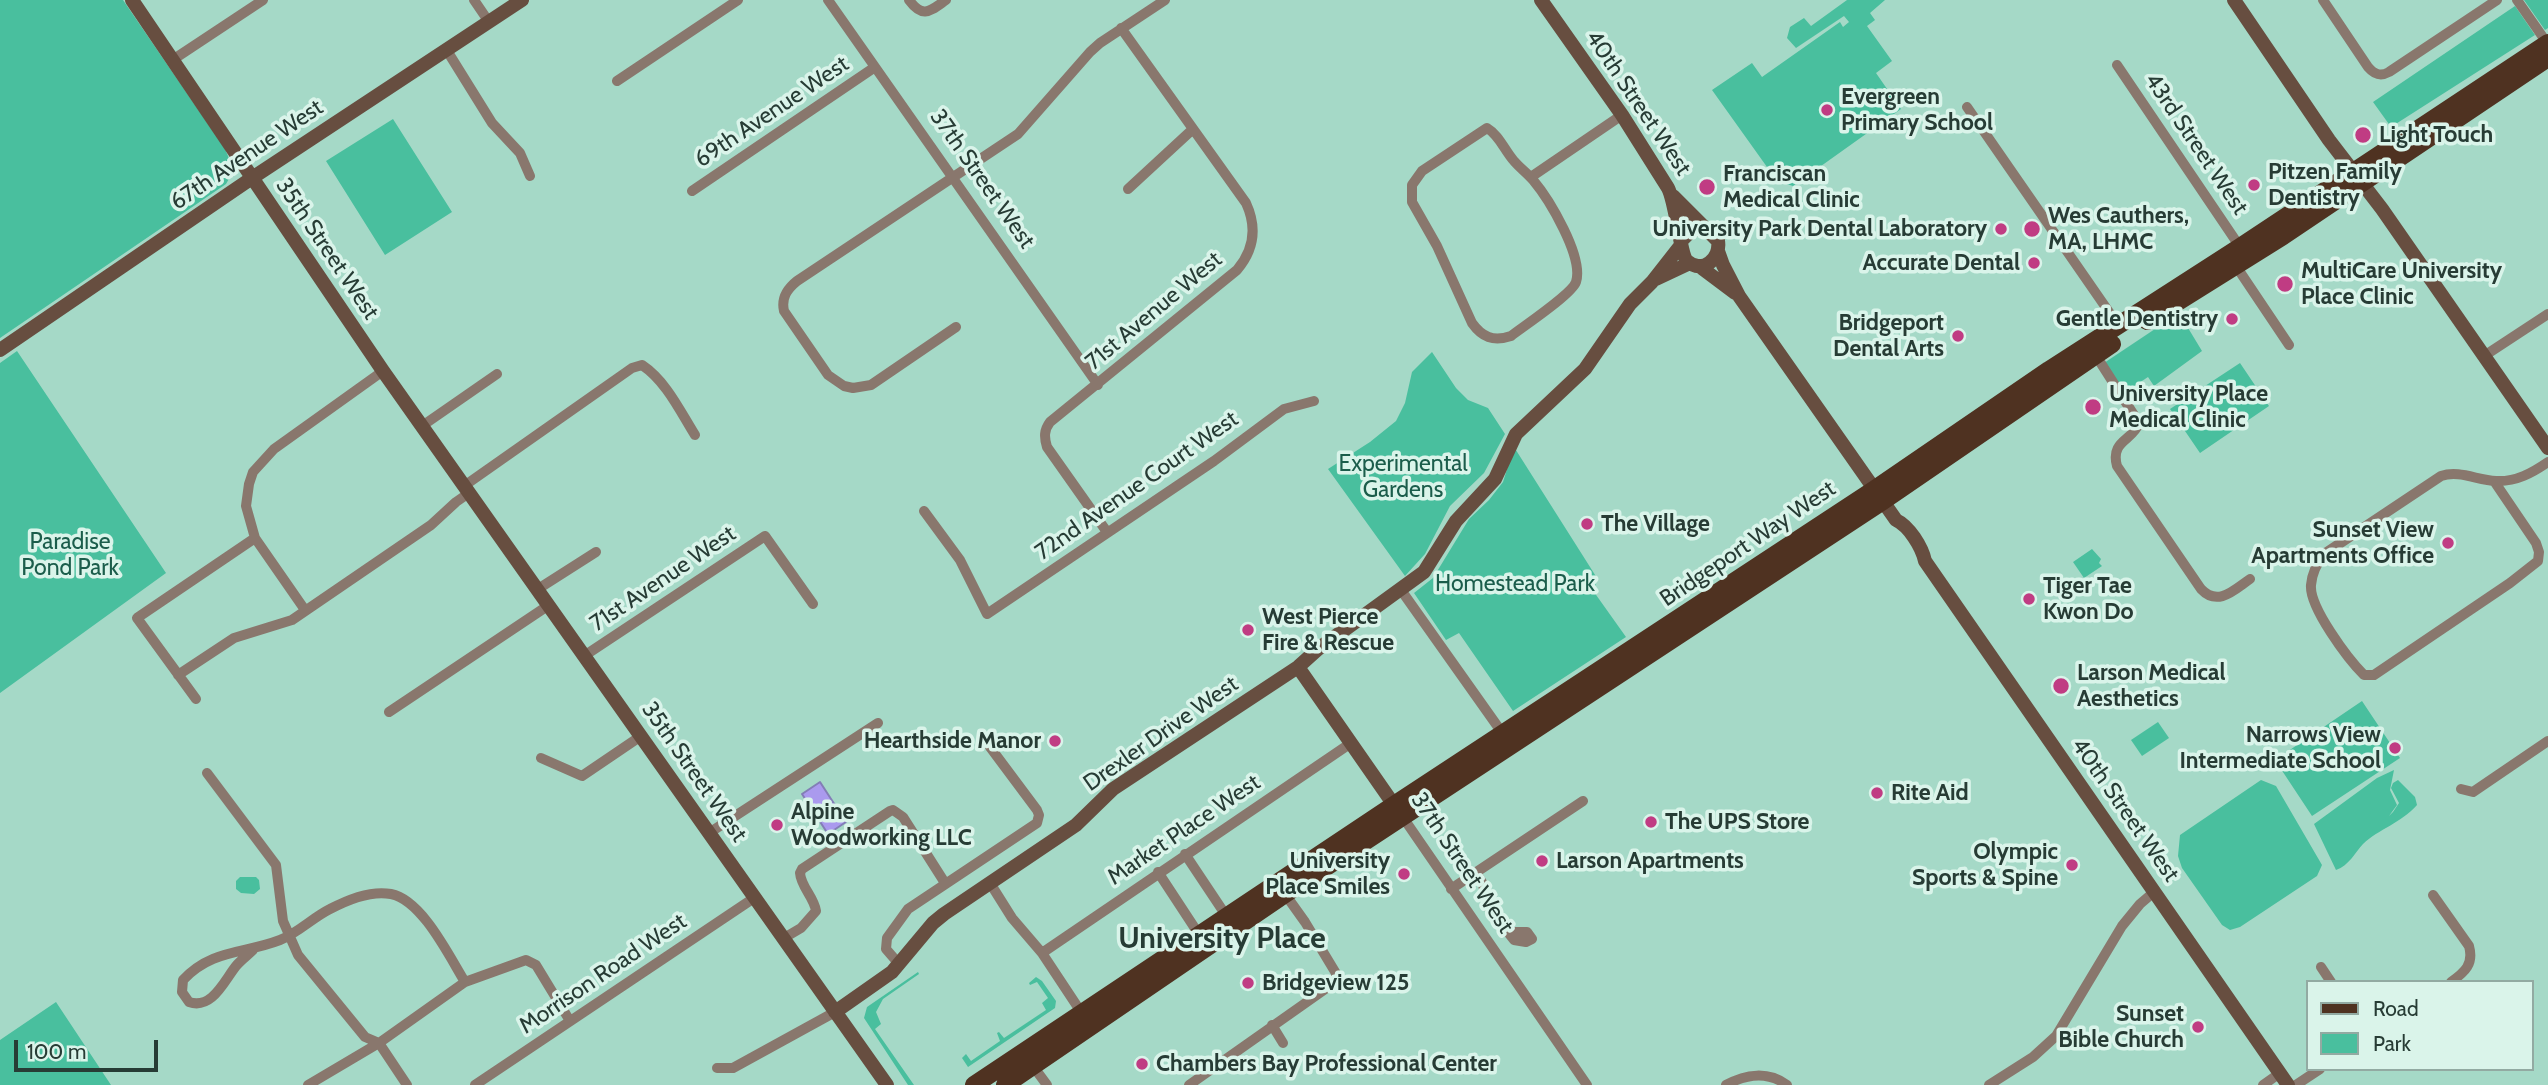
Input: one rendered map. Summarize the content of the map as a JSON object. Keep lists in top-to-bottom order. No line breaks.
{"streets":{"main road":["Bridgeport Way West"],"street":["40th Street West","69th Avenue West","43rd Street West","67th Avenue West","37th Street West","35th Street West","71st Avenue West","72nd Avenue Court West","Drexler Drive West","Market Place West","Morrison Road West"]},"crossings":[["40th Street West","Bridgeport Way West"],["40th Street West","Drexler Drive West"],["69th Avenue West","37th Street West"],["43rd Street West","Bridgeport Way West"],["67th Avenue West","35th Street West"],["37th Street West","71st Avenue West"],["37th Street West","Bridgeport Way West"],["37th Street West","Drexler Drive West"],["37th Street West","Market Place West"],["35th Street West","71st Avenue West"],["35th Street West","Drexler Drive West"],["35th Street West","Morrison Road West"],["71st Avenue West","72nd Avenue Court West"]],"districts":["University Place"],"parks":["Experimental Gardens","Paradise Pond Park","Homestead Park"],"places":["Evergreen Primary School","Light Touch","Pitzen Family Dentistry","Franciscan Medical Clinic","University Park Dental Laboratory","Wes Cauthers, MA, LHMC","Accurate Dental","MultiCare University Place Clinic","Gentle Dentistry","Bridgeport Dental Arts","University Place Medical Clinic","The Village","Sunset View Apartments Office","Tiger Tae Kwon Do","West Pierce Fire & Rescue","Larson Medical Aesthetics","Hearthside Manor","Narrows View Intermediate School","Rite Aid","The UPS Store","Alpine Woodworking LLC","Larson Apartments","Olympic Sports & Spine","University Place Smiles","Bridgeview 125","Sunset Bible Church","Chambers Bay Professional Center"],"legend":["Road","Park"],"scale_bar":"100 m"}
